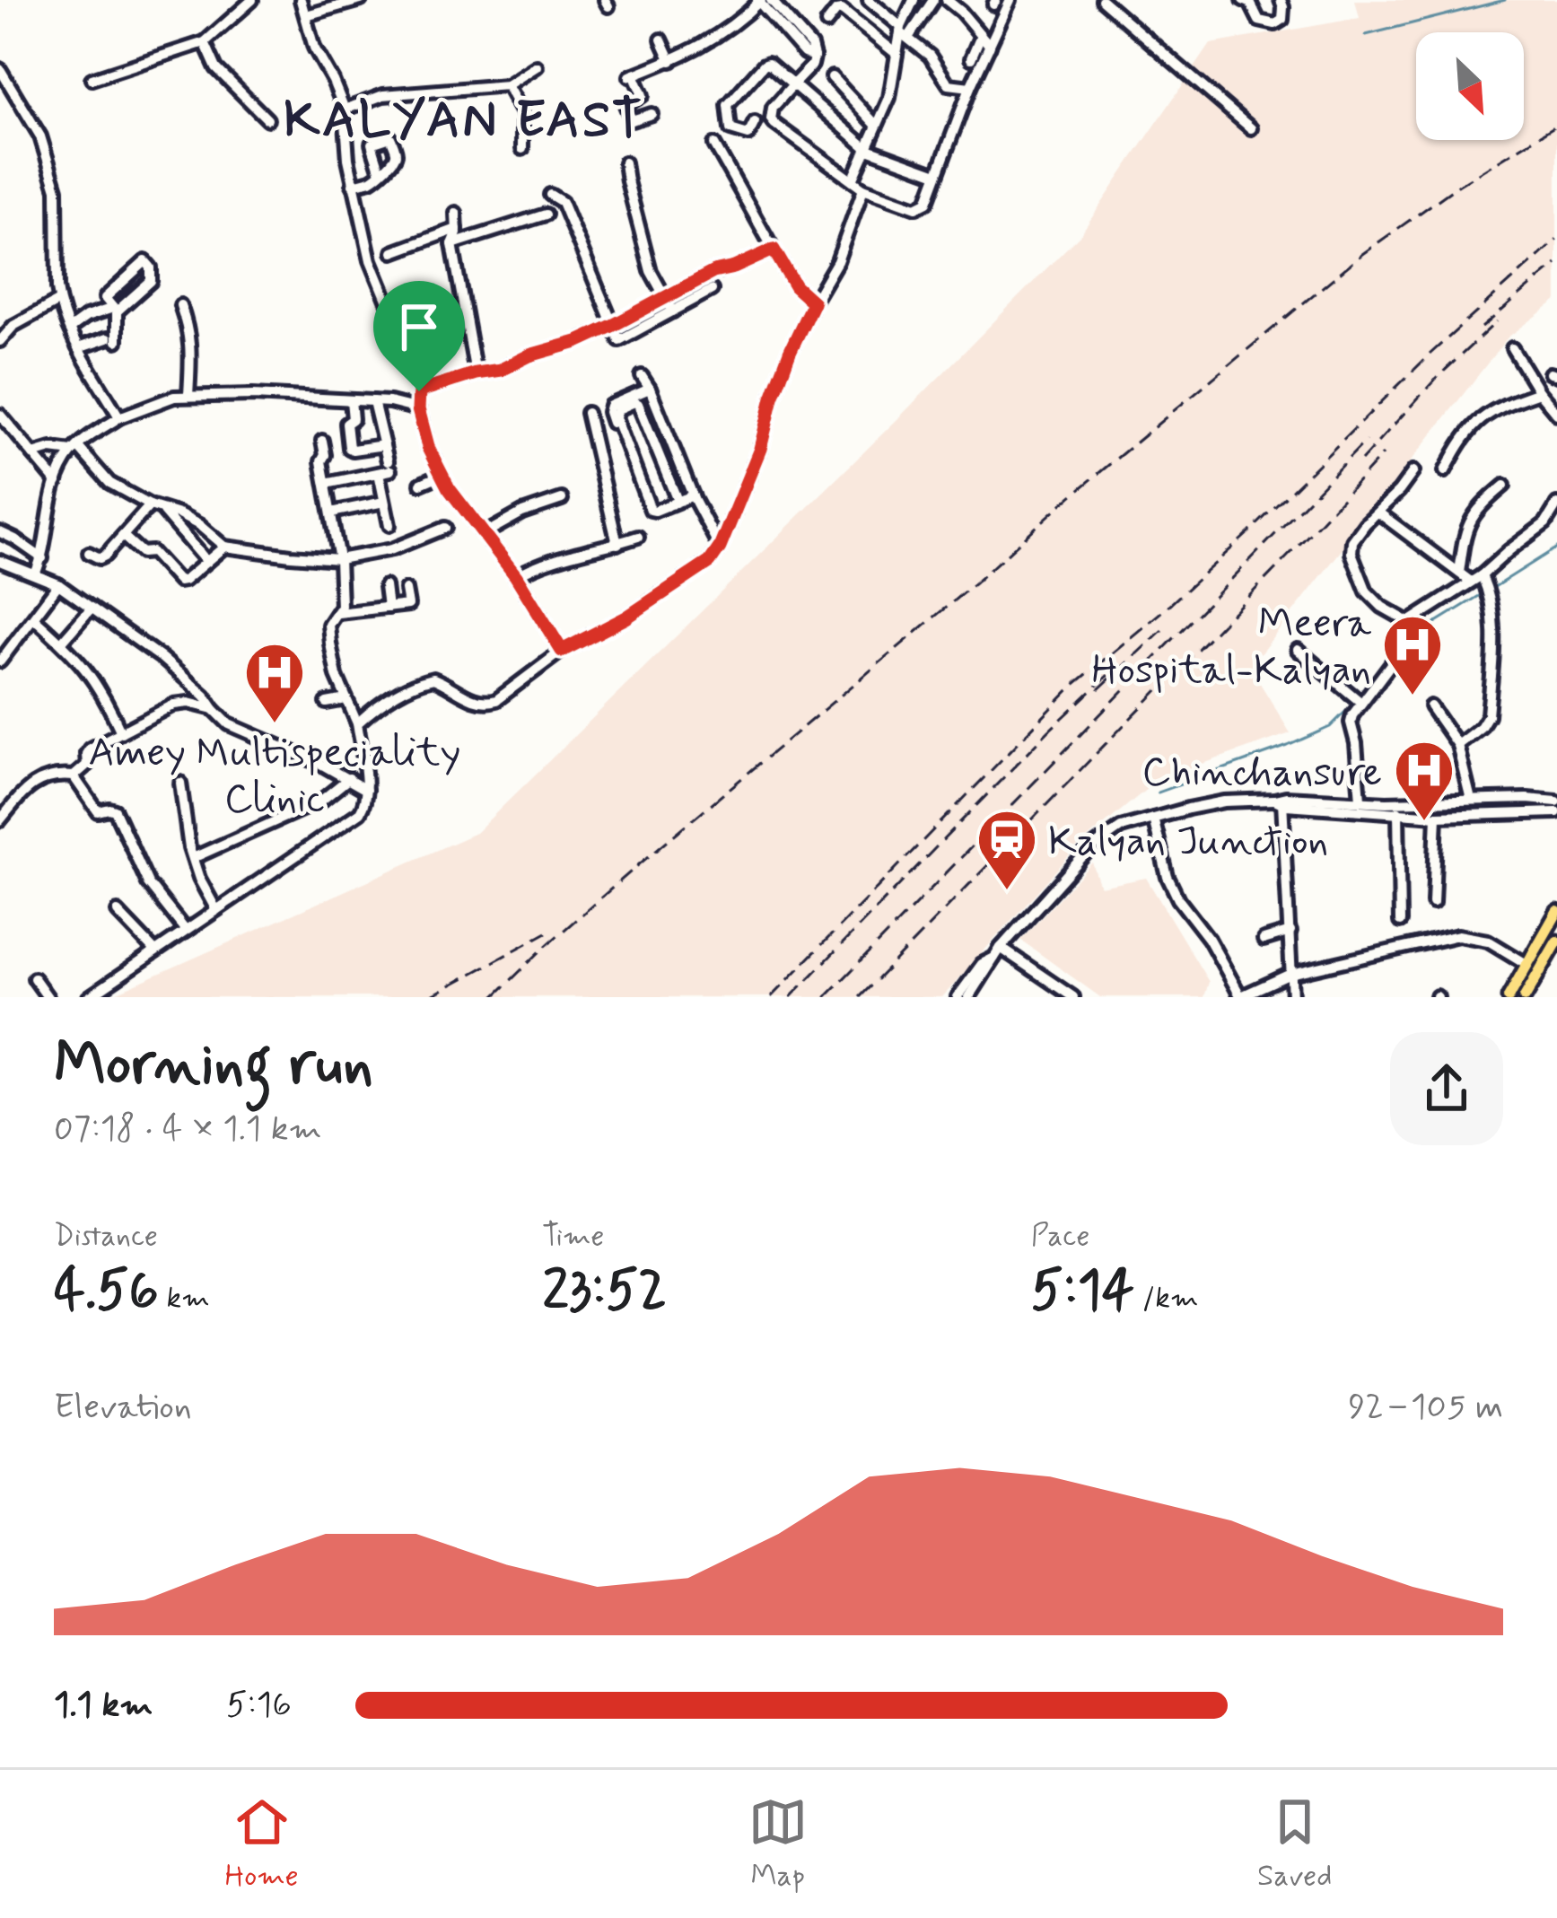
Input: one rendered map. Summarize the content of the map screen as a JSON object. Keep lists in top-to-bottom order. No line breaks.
{"districts":["KALYAN EAST"],"places":{"hospital":["Meera Hospital-Kalyan","Amey Multispeciality Clinic","Chinchansure"],"station":["Kalyan Junction"]},"north":"bottom right","page":{"heading":["Morning run","07:18 · 4 × 1.1 km"],"stats":[["Distance","4.56 km"],["Time","23:52"],["Pace","5:14 /km"]],"chart":["Elevation","92–105 m"],"list":[{"name":"1.1 km","note":"5:16"}],"tabs":["Home","Map","Saved"]}}
